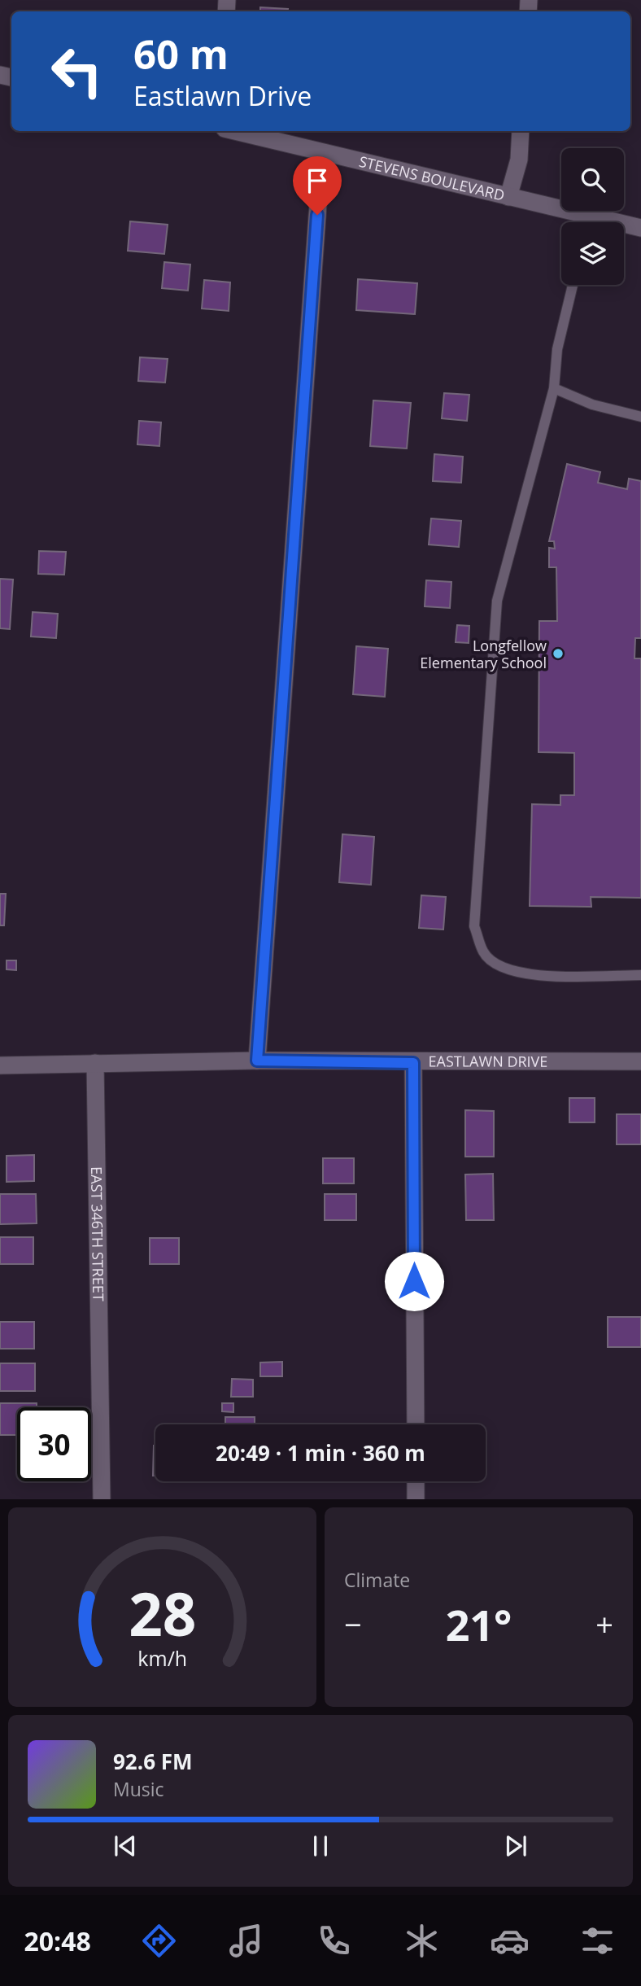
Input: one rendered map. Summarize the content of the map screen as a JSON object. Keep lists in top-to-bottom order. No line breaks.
{"streets":{"street":["STEVENS BOULEVARD","EASTLAWN DRIVE","EAST 346TH STREET"]},"crossings":[["EASTLAWN DRIVE","EAST 346TH STREET"]],"places":["Longfellow Elementary School"],"page":{"turn":["60 m","Eastlawn Drive"],"limit":"30","trip":"20:49 · 1 min · 360 m","tile":"Climate","heat":["−","21°","+"],"song":["92.6 FM","Music"],"tabs":"20:48","gauge":["28","km/h"]}}
